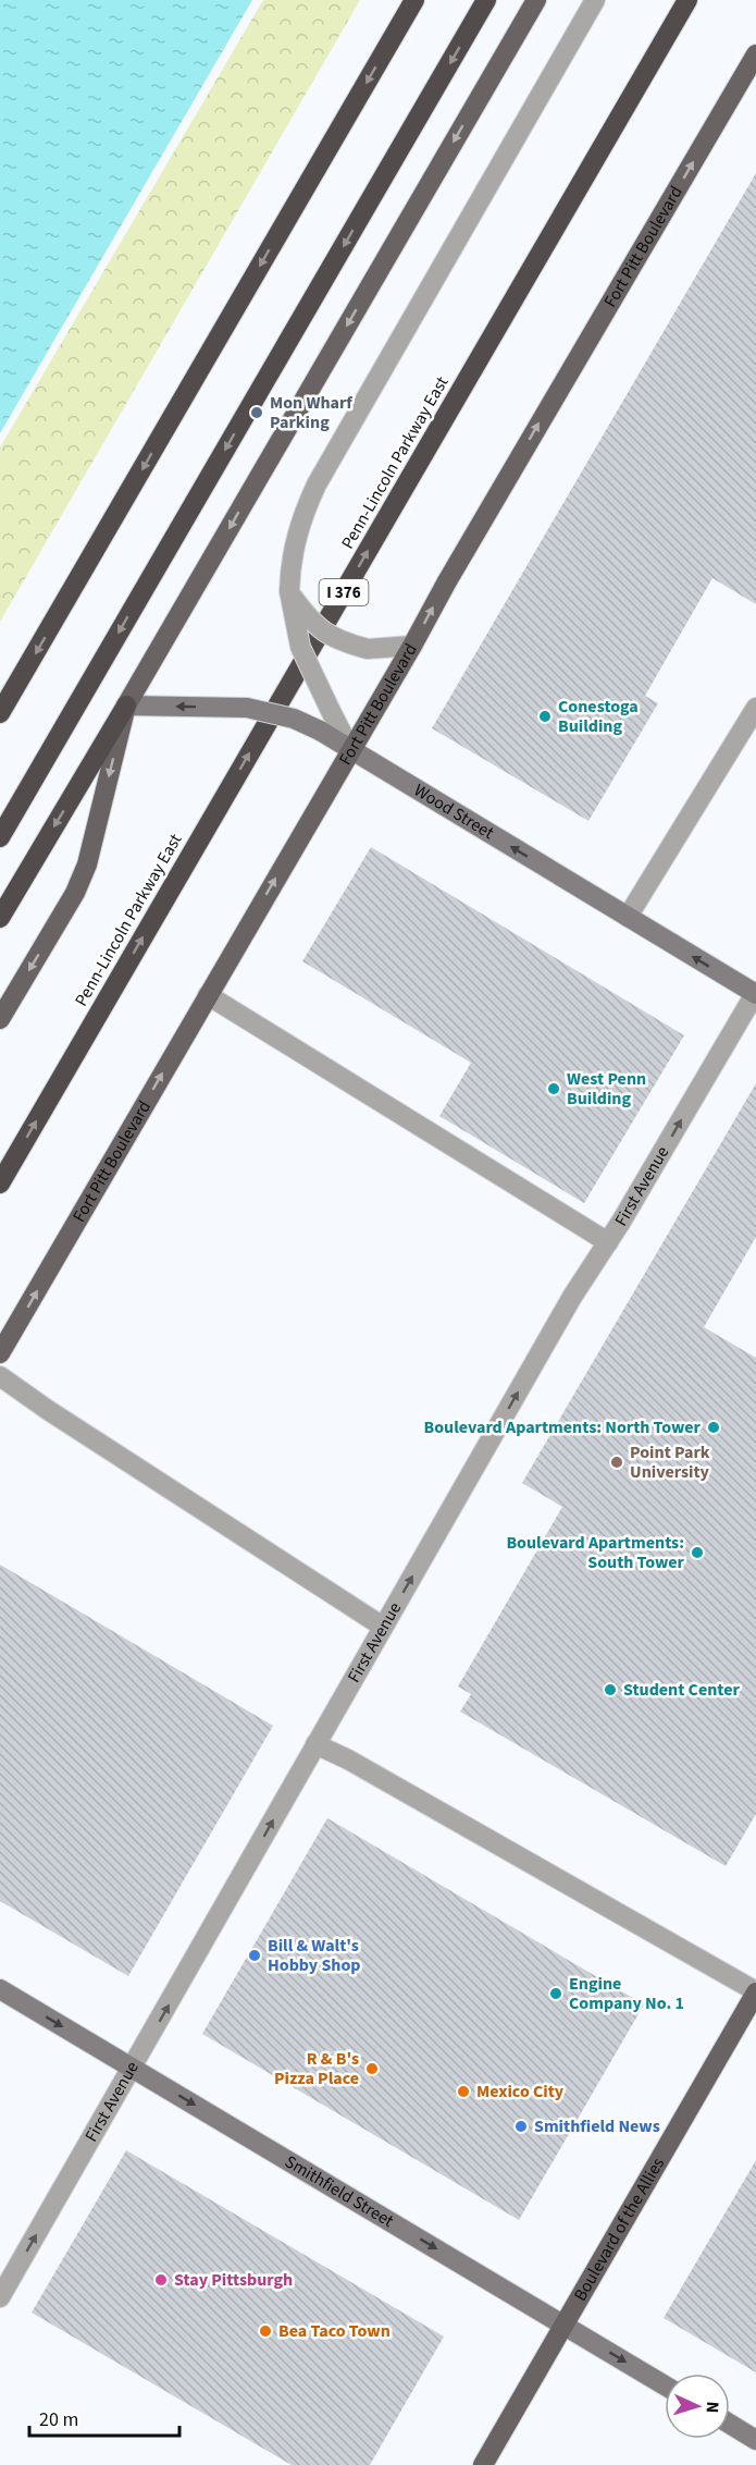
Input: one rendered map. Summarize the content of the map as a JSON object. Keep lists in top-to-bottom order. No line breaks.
{"streets":{"highway":["Penn-Lincoln Parkway East","I 376"],"main road":["Fort Pitt Boulevard","Wood Street","Smithfield Street","Boulevard of the Allies"],"street":["First Avenue"]},"crossings":[["Fort Pitt Boulevard","Wood Street"],["Wood Street","First Avenue"],["First Avenue","Smithfield Street"],["Smithfield Street","Boulevard of the Allies"]],"one_way":["Fort Pitt Boulevard","Wood Street","First Avenue","Smithfield Street"],"places":["Mon Wharf Parking","Conestoga Building","West Penn Building","Boulevard Apartments: North Tower","Point Park University","Boulevard Apartments: South Tower","Student Center","Bill & Walt's Hobby Shop","Engine Company No. 1","R & B's Pizza Place","Mexico City","Smithfield News","Stay Pittsburgh","Bea Taco Town"],"scale_bar":"20 m","north":"right"}
